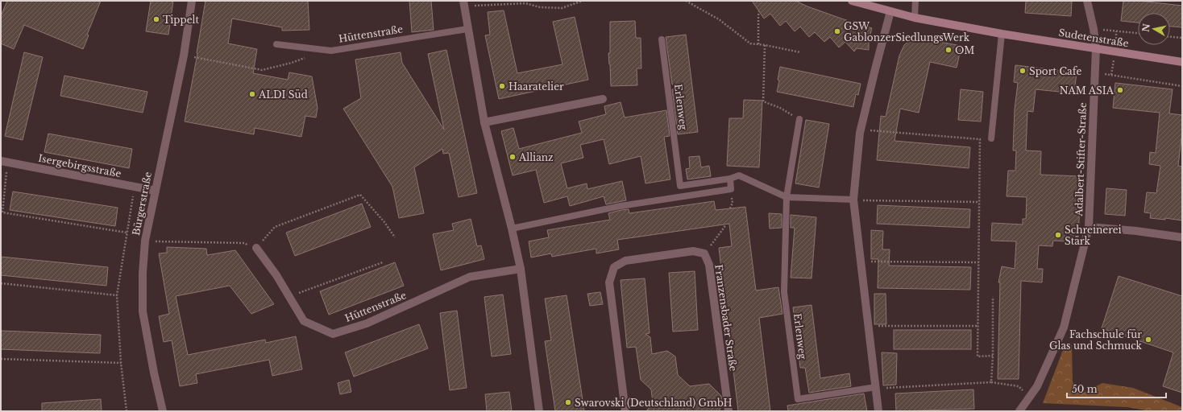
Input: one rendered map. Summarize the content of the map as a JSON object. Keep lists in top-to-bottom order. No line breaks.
{"streets":{"street":["Hüttenstraße","Sudetenstraße","Adalbert-Stifter-Straße","Isergebirgsstraße","Bürgerstraße","Franzensbader Straße"],"lane":["Erlenweg"]},"crossings":[["Sudetenstraße","Adalbert-Stifter-Straße"],["Isergebirgsstraße","Bürgerstraße"]],"places":["Tippelt","GSW GablonzerSiedlungsWerk","OM","Sport Cafe","Haaratelier","NAM ASIA","ALDI Süd","Allianz","Schreinerei Stärk","Fachschule für Glas und Schmuck","Swarovski (Deutschland) GmbH"],"scale_bar":"50 m","north":"left"}
